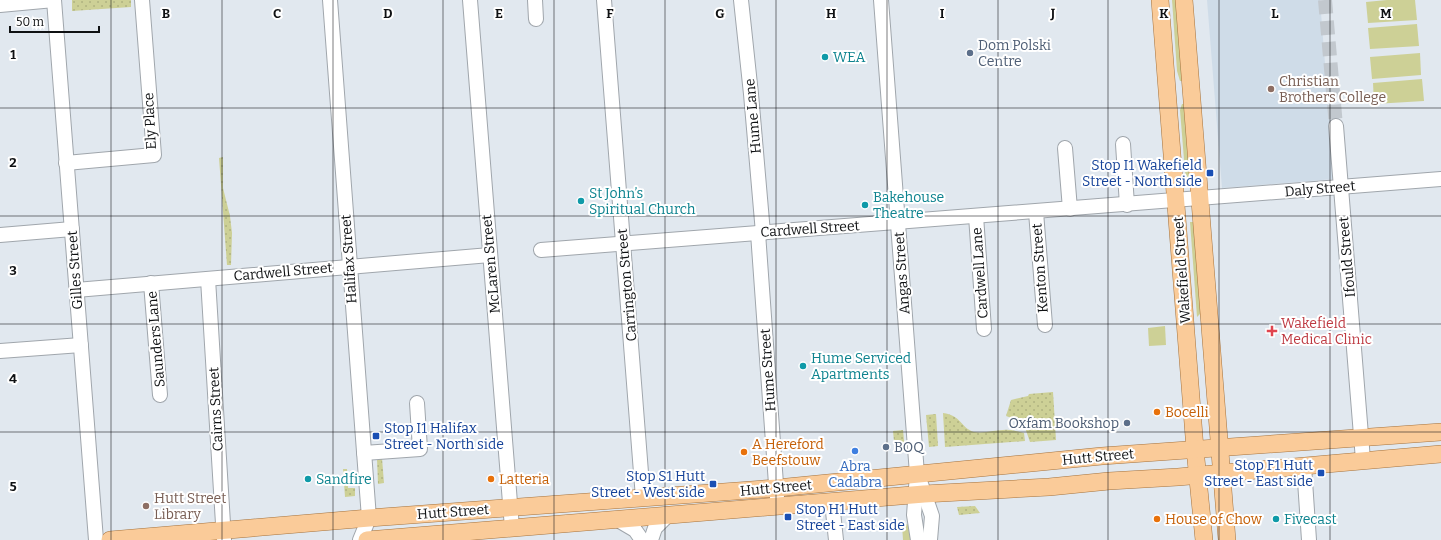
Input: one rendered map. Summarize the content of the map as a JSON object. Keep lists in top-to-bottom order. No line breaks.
{"streets":{"main road":["Wakefield Street","Hutt Street"],"street":["Hume Lane","Ely Place","Daly Street","Cardwell Street","Ifould Street","Halifax Street","McLaren Street","Kenton Street","Gilles Street","Angas Street","Cardwell Lane","Carrington Street","Saunders Lane","Hume Street","Cairns Street"]},"crossings":[["Hume Lane","Cardwell Street"],["Hume Lane","Hume Street"],["Ely Place","Gilles Street"],["Daly Street","Cardwell Street"],["Daly Street","Ifould Street"],["Daly Street","Wakefield Street"],["Cardwell Street","Halifax Street"],["Cardwell Street","McLaren Street"],["Cardwell Street","Kenton Street"],["Cardwell Street","Gilles Street"],["Cardwell Street","Wakefield Street"],["Cardwell Street","Angas Street"],["Cardwell Street","Cardwell Lane"],["Cardwell Street","Carrington Street"],["Cardwell Street","Saunders Lane"],["Cardwell Street","Hume Street"],["Cardwell Street","Cairns Street"],["Ifould Street","Hutt Street"],["Halifax Street","Hutt Street"],["McLaren Street","Hutt Street"],["Wakefield Street","Hutt Street"],["Angas Street","Hutt Street"],["Carrington Street","Hutt Street"],["Hume Street","Hutt Street"],["Cairns Street","Hutt Street"]],"places":{"other":["Dom Polski Centre","WEA","Christian Brothers College","St John’s Spiritual Church","Bakehouse Theatre","Hume Serviced Apartments","Bocelli","Oxfam Bookshop","BOQ","Abra Cadabra","A Hereford Beefstouw","Sandfire","Latteria","Hutt Street Library","House of Chow","Fivecast"],"transit":["Stop I1 Wakefield Street - North side","Stop I1 Halifax Street - North side","Stop F1 Hutt Street - East side","Stop S1 Hutt Street - West side","Stop H1 Hutt Street - East side"],"health":["Wakefield Medical Clinic"]},"scale_bar":"50 m","grid":{"columns":["B","C","D","E","F","G","H","I","J","K","L","M"],"rows":["1","2","3","4","5"]}}
